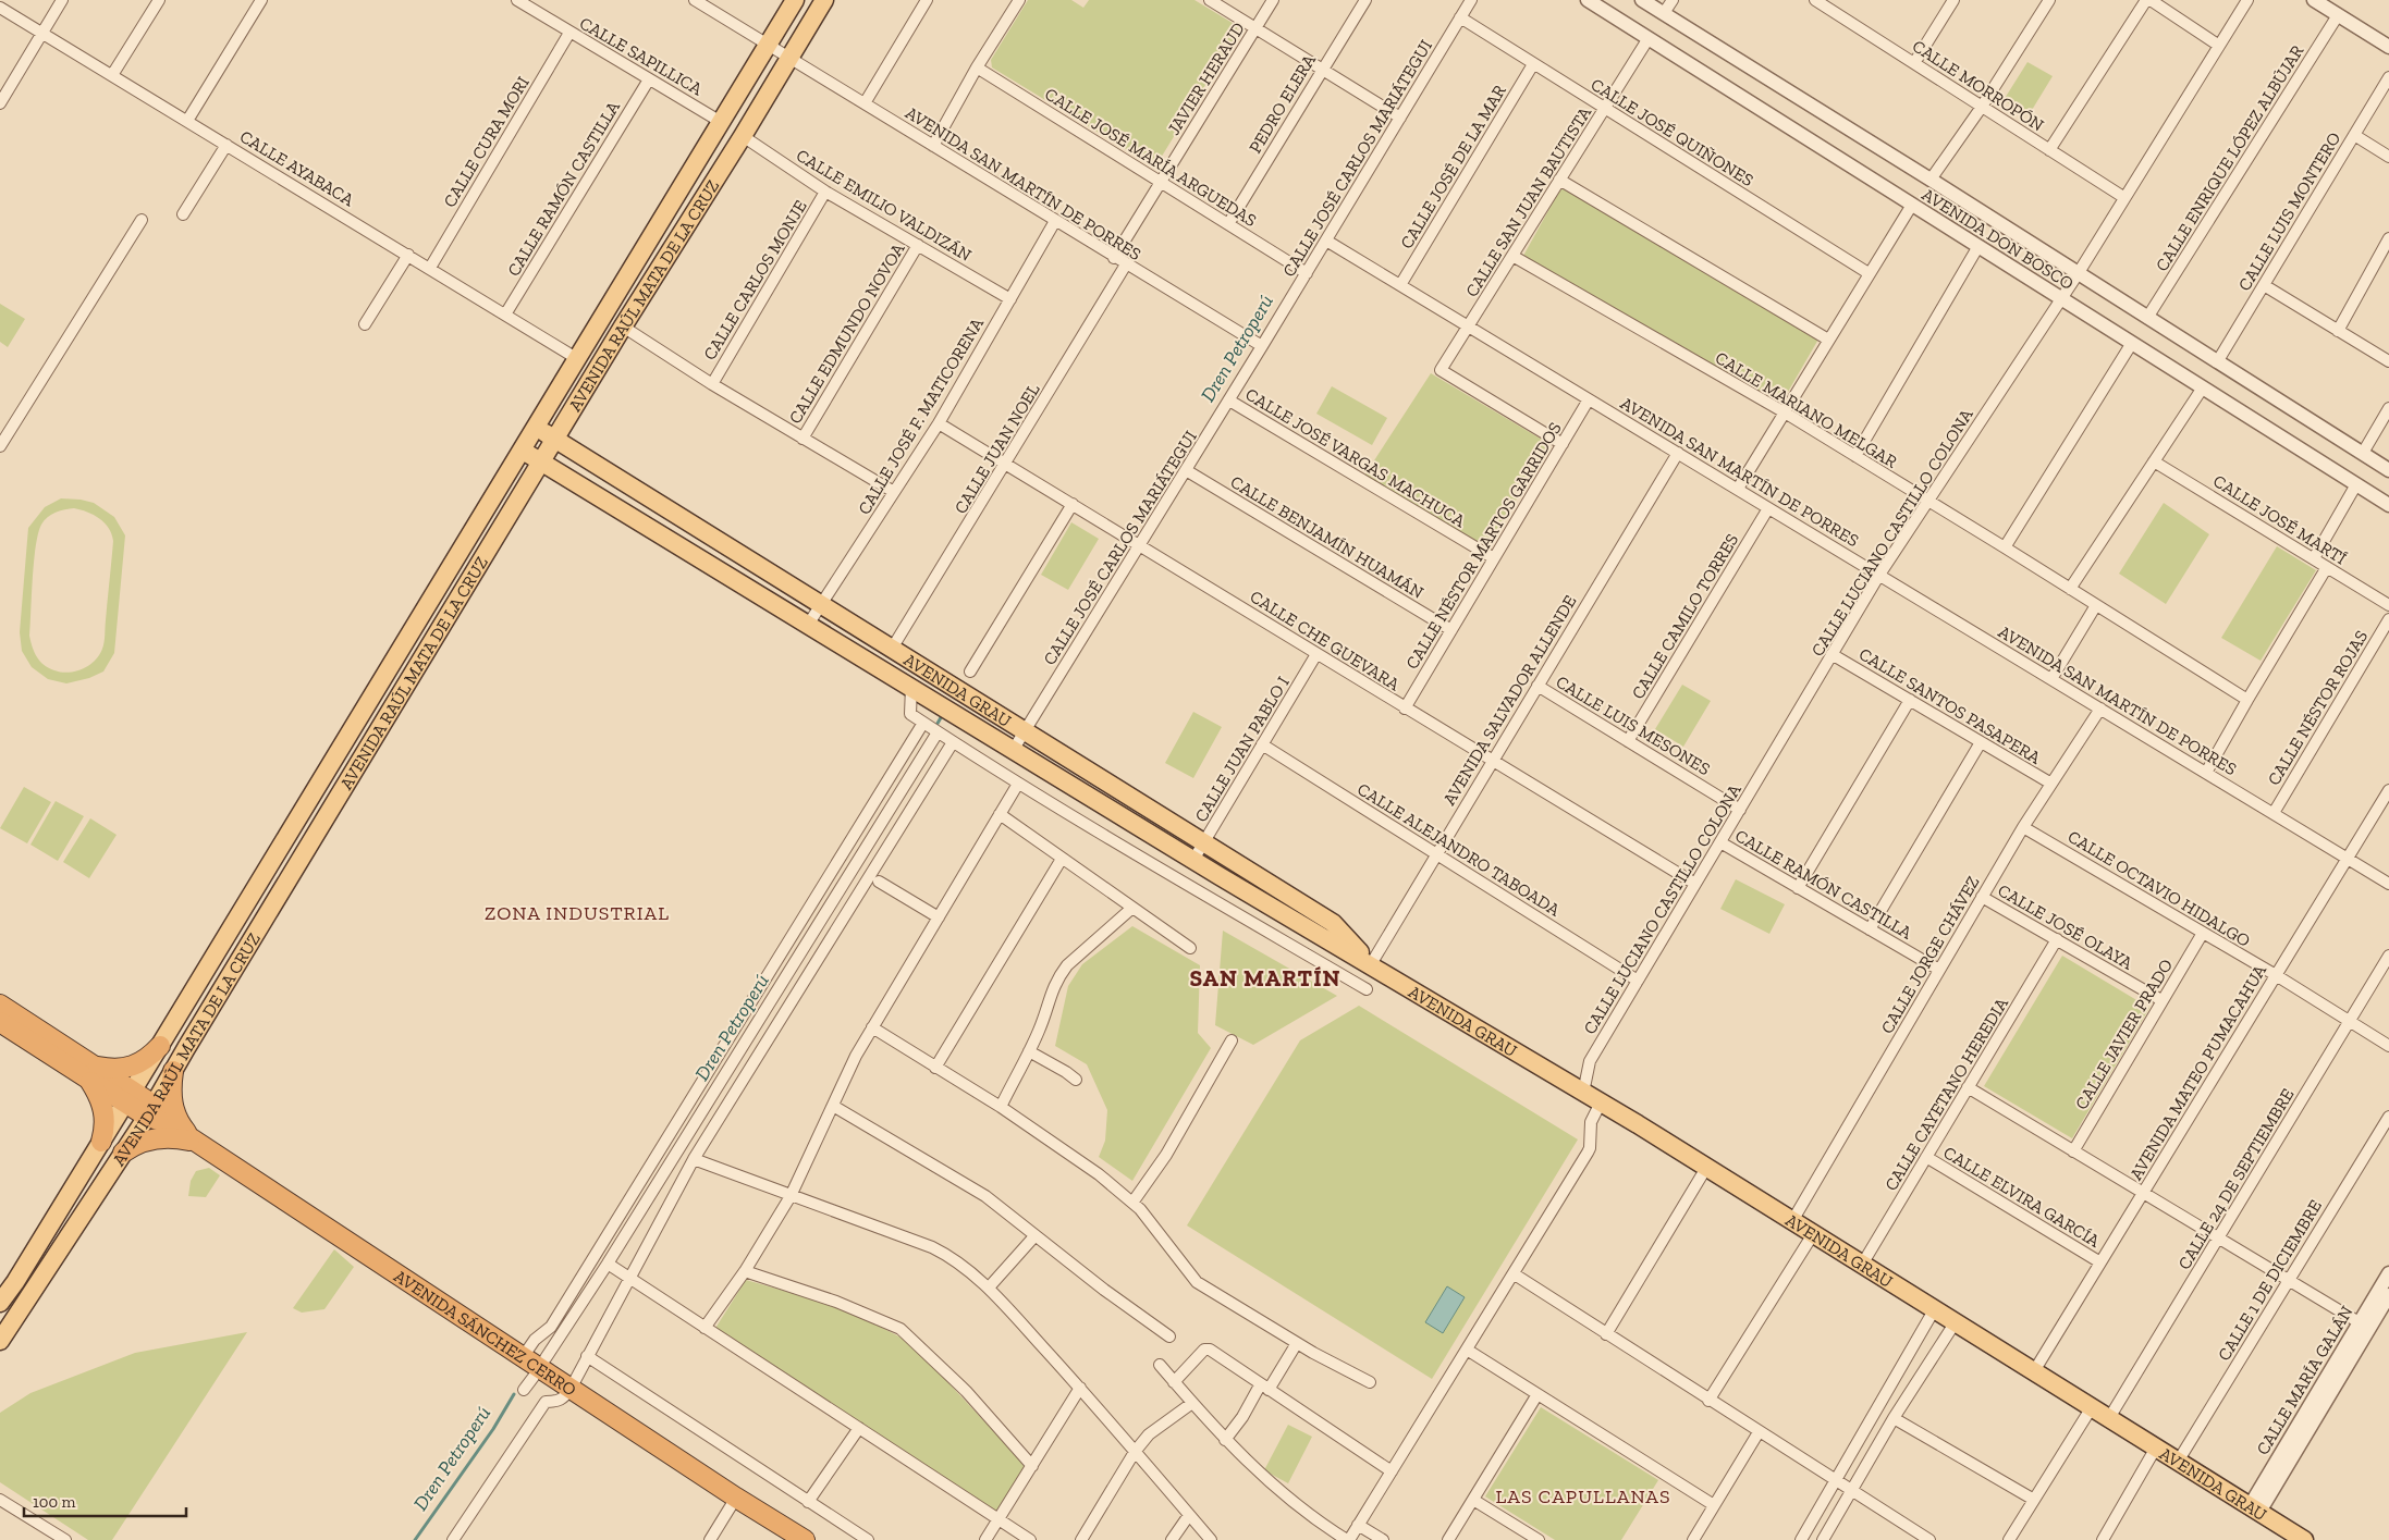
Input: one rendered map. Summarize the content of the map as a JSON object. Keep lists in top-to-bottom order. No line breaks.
{"streets":{"highway":["AVENIDA SÁNCHEZ CERRO"],"main road":["AVENIDA RAÚL MATA DE LA CRUZ","AVENIDA GRAU"],"street":["CALLE SAPILLICA","JAVIER HERAUD","CALLE MORROPÓN","PEDRO ELERA","CALLE JOSÉ QUIÑONES","CALLE CURA MORI","CALLE JOSÉ MARÍA ARGUEDAS","CALLE JOSÉ CARLOS MARIÁTEGUI","CALLE ENRIQUE LÓPEZ ALBÚJAR","CALLE JOSÉ DE LA MAR","CALLE AYABACA","AVENIDA SAN MARTÍN DE PORRES","CALLE RAMÓN CASTILLA","CALLE SAN JUAN BAUTISTA","CALLE EMILIO VALDIZÁN","CALLE LUIS MONTERO","AVENIDA DON BOSCO","CALLE CARLOS MONJE","CALLE EDMUNDO NOVOA","CALLE MARIANO MELGAR","CALLE JOSÉ F. MATICORENA","CALLE JUAN NOEL","CALLE JOSÉ VARGAS MACHUCA","CALLE JOSÉ MARTÍ","CALLE LUCIANO CASTILLO COLONA","CALLE BENJAMÍN HUAMÁN","CALLE NÉSTOR MARTOS GARRIDOS","CALLE CAMILO TORRES","CALLE CHE GUEVARA","AVENIDA SALVADOR ALLENDE","CALLE SANTOS PASAPERA","CALLE NÉSTOR ROJAS","CALLE LUIS MESONES","CALLE JUAN PABLO I","CALLE ALEJANDRO TABOADA","CALLE OCTAVIO HIDALGO","CALLE JOSÉ OLAYA","CALLE JORGE CHÁVEZ","CALLE JAVIER PRADO","AVENIDA MATEO PUMACAHUA","CALLE CAYETANO HEREDIA","CALLE 24 DE SEPTIEMBRE","CALLE ELVIRA GARCÍA","CALLE 1 DE DICIEMBRE","CALLE MARÍA GALÁN"]},"crossings":[["CALLE SAPILLICA","CALLE CURA MORI"],["CALLE SAPILLICA","CALLE RAMÓN CASTILLA"],["CALLE SAPILLICA","AVENIDA RAÚL MATA DE LA CRUZ"],["JAVIER HERAUD","CALLE JOSÉ MARÍA ARGUEDAS"],["JAVIER HERAUD","AVENIDA SAN MARTÍN DE PORRES"],["CALLE MORROPÓN","CALLE LUCIANO CASTILLO COLONA"],["PEDRO ELERA","CALLE JOSÉ MARÍA ARGUEDAS"],["CALLE JOSÉ QUIÑONES","CALLE JOSÉ CARLOS MARIÁTEGUI"],["CALLE JOSÉ QUIÑONES","CALLE JOSÉ DE LA MAR"],["CALLE JOSÉ QUIÑONES","CALLE SAN JUAN BAUTISTA"],["CALLE CURA MORI","CALLE AYABACA"],["CALLE JOSÉ MARÍA ARGUEDAS","CALLE JOSÉ CARLOS MARIÁTEGUI"],["CALLE JOSÉ CARLOS MARIÁTEGUI","AVENIDA SAN MARTÍN DE PORRES"],["CALLE JOSÉ CARLOS MARIÁTEGUI","CALLE JOSÉ VARGAS MACHUCA"],["CALLE JOSÉ CARLOS MARIÁTEGUI","CALLE BENJAMÍN HUAMÁN"],["CALLE JOSÉ CARLOS MARIÁTEGUI","CALLE CHE GUEVARA"],["CALLE JOSÉ CARLOS MARIÁTEGUI","AVENIDA GRAU"],["CALLE ENRIQUE LÓPEZ ALBÚJAR","AVENIDA DON BOSCO"],["CALLE JOSÉ DE LA MAR","AVENIDA SAN MARTÍN DE PORRES"],["CALLE AYABACA","CALLE RAMÓN CASTILLA"],["CALLE AYABACA","AVENIDA RAÚL MATA DE LA CRUZ"],["AVENIDA SAN MARTÍN DE PORRES","CALLE SAN JUAN BAUTISTA"],["AVENIDA SAN MARTÍN DE PORRES","AVENIDA RAÚL MATA DE LA CRUZ"],["AVENIDA SAN MARTÍN DE PORRES","CALLE JOSÉ F. MATICORENA"],["AVENIDA SAN MARTÍN DE PORRES","CALLE JUAN NOEL"],["AVENIDA SAN MARTÍN DE PORRES","CALLE LUCIANO CASTILLO COLONA"],["AVENIDA SAN MARTÍN DE PORRES","CALLE NÉSTOR MARTOS GARRIDOS"],["AVENIDA SAN MARTÍN DE PORRES","CALLE CAMILO TORRES"],["AVENIDA SAN MARTÍN DE PORRES","AVENIDA SALVADOR ALLENDE"],["AVENIDA SAN MARTÍN DE PORRES","CALLE NÉSTOR ROJAS"],["AVENIDA SAN MARTÍN DE PORRES","CALLE JORGE CHÁVEZ"],["AVENIDA SAN MARTÍN DE PORRES","AVENIDA MATEO PUMACAHUA"],["CALLE RAMÓN CASTILLA","CALLE LUCIANO CASTILLO COLONA"],["CALLE RAMÓN CASTILLA","CALLE JORGE CHÁVEZ"],["CALLE SAN JUAN BAUTISTA","AVENIDA DON BOSCO"],["CALLE SAN JUAN BAUTISTA","CALLE MARIANO MELGAR"],["CALLE SAN JUAN BAUTISTA","CALLE NÉSTOR MARTOS GARRIDOS"],["CALLE EMILIO VALDIZÁN","CALLE CARLOS MONJE"],["CALLE EMILIO VALDIZÁN","AVENIDA RAÚL MATA DE LA CRUZ"],["CALLE EMILIO VALDIZÁN","CALLE EDMUNDO NOVOA"],["CALLE EMILIO VALDIZÁN","CALLE JOSÉ F. MATICORENA"],["CALLE LUIS MONTERO","AVENIDA DON BOSCO"],["AVENIDA DON BOSCO","CALLE LUCIANO CASTILLO COLONA"],["AVENIDA RAÚL MATA DE LA CRUZ","AVENIDA GRAU"],["AVENIDA RAÚL MATA DE LA CRUZ","AVENIDA SÁNCHEZ CERRO"],["CALLE MARIANO MELGAR","CALLE LUCIANO CASTILLO COLONA"],["CALLE JOSÉ F. MATICORENA","CALLE CHE GUEVARA"],["CALLE JOSÉ F. MATICORENA","AVENIDA GRAU"],["CALLE JUAN NOEL","CALLE CHE GUEVARA"],["CALLE JUAN NOEL","AVENIDA GRAU"],["CALLE JOSÉ VARGAS MACHUCA","CALLE NÉSTOR MARTOS GARRIDOS"],["CALLE LUCIANO CASTILLO COLONA","CALLE CHE GUEVARA"],["CALLE LUCIANO CASTILLO COLONA","AVENIDA GRAU"],["CALLE LUCIANO CASTILLO COLONA","CALLE SANTOS PASAPERA"],["CALLE LUCIANO CASTILLO COLONA","CALLE LUIS MESONES"],["CALLE LUCIANO CASTILLO COLONA","CALLE ALEJANDRO TABOADA"],["CALLE BENJAMÍN HUAMÁN","CALLE NÉSTOR MARTOS GARRIDOS"],["CALLE NÉSTOR MARTOS GARRIDOS","CALLE CHE GUEVARA"],["CALLE CAMILO TORRES","CALLE LUIS MESONES"],["CALLE CHE GUEVARA","AVENIDA SALVADOR ALLENDE"],["CALLE CHE GUEVARA","CALLE JUAN PABLO I"],["AVENIDA GRAU","AVENIDA SALVADOR ALLENDE"],["AVENIDA GRAU","CALLE JUAN PABLO I"],["AVENIDA GRAU","CALLE JORGE CHÁVEZ"],["AVENIDA GRAU","AVENIDA MATEO PUMACAHUA"],["AVENIDA GRAU","CALLE CAYETANO HEREDIA"],["AVENIDA GRAU","CALLE 24 DE SEPTIEMBRE"],["AVENIDA GRAU","CALLE 1 DE DICIEMBRE"],["AVENIDA GRAU","CALLE MARÍA GALÁN"],["AVENIDA SALVADOR ALLENDE","CALLE LUIS MESONES"],["AVENIDA SALVADOR ALLENDE","CALLE ALEJANDRO TABOADA"],["CALLE SANTOS PASAPERA","CALLE JORGE CHÁVEZ"],["CALLE JUAN PABLO I","CALLE ALEJANDRO TABOADA"],["CALLE OCTAVIO HIDALGO","CALLE JORGE CHÁVEZ"],["CALLE OCTAVIO HIDALGO","CALLE JAVIER PRADO"],["CALLE OCTAVIO HIDALGO","AVENIDA MATEO PUMACAHUA"],["CALLE OCTAVIO HIDALGO","CALLE 24 DE SEPTIEMBRE"],["CALLE JOSÉ OLAYA","CALLE JORGE CHÁVEZ"],["CALLE JOSÉ OLAYA","CALLE JAVIER PRADO"],["CALLE JOSÉ OLAYA","CALLE CAYETANO HEREDIA"],["AVENIDA MATEO PUMACAHUA","CALLE ELVIRA GARCÍA"],["CALLE CAYETANO HEREDIA","CALLE ELVIRA GARCÍA"]],"districts":["ZONA INDUSTRIAL","SAN MARTÍN","LAS CAPULLANAS"],"water":["Dren Petroperú"],"scale_bar":"100 m"}
